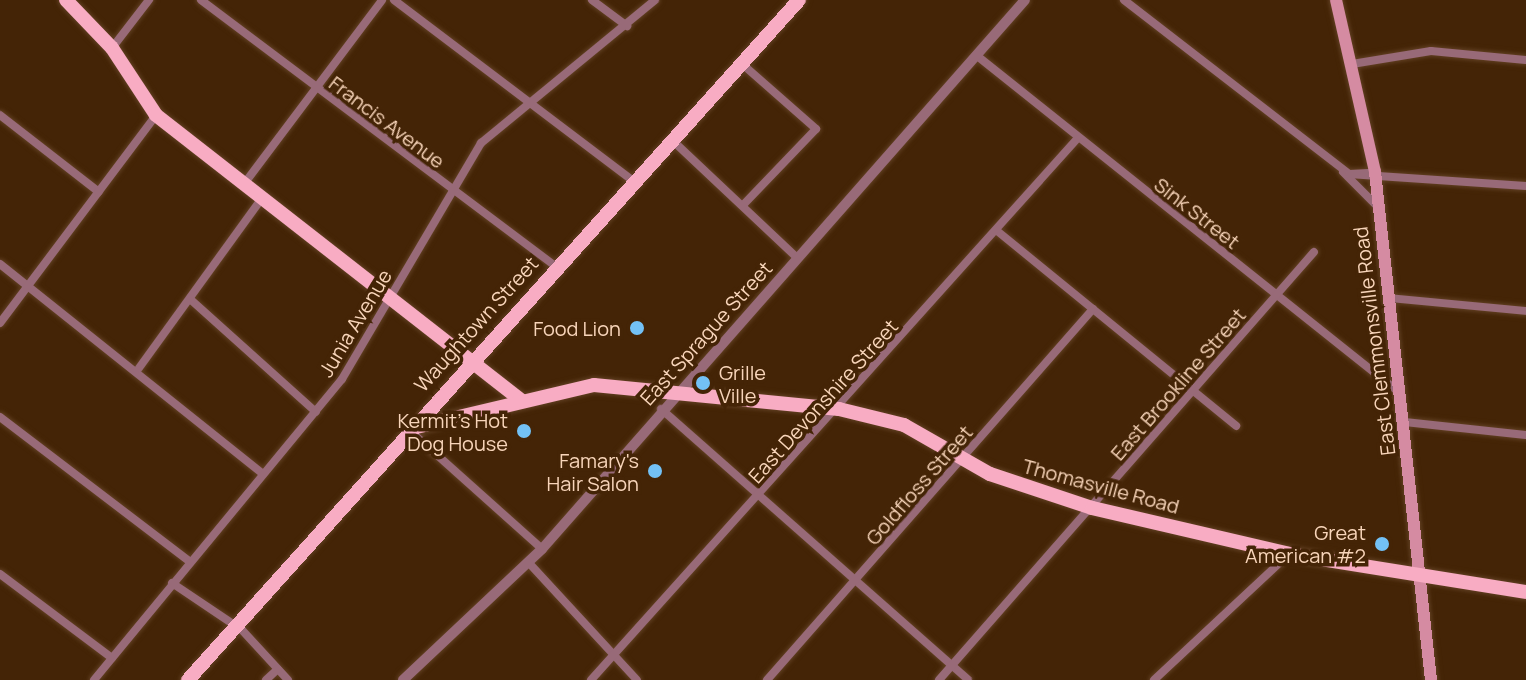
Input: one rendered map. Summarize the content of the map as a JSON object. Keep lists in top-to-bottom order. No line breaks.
{"streets":{"main road":["Waughtown Street","East Clemmonsville Road","Thomasville Road"],"street":["Francis Avenue","Sink Street","Junia Avenue","East Sprague Street","East Brookline Street","East Devonshire Street","Goldfloss Street"]},"crossings":[["Francis Avenue","Junia Avenue"],["Francis Avenue","Waughtown Street"],["Sink Street","East Sprague Street"],["Sink Street","East Clemmonsville Road"],["Sink Street","East Brookline Street"],["Sink Street","East Devonshire Street"],["Waughtown Street","Thomasville Road"],["East Sprague Street","Thomasville Road"],["East Clemmonsville Road","Thomasville Road"],["East Brookline Street","Thomasville Road"],["East Devonshire Street","Thomasville Road"],["Goldfloss Street","Thomasville Road"]],"places":["Food Lion","Grille Ville","Kermit's Hot Dog House","Famary's Hair Salon","Great American #2"]}
